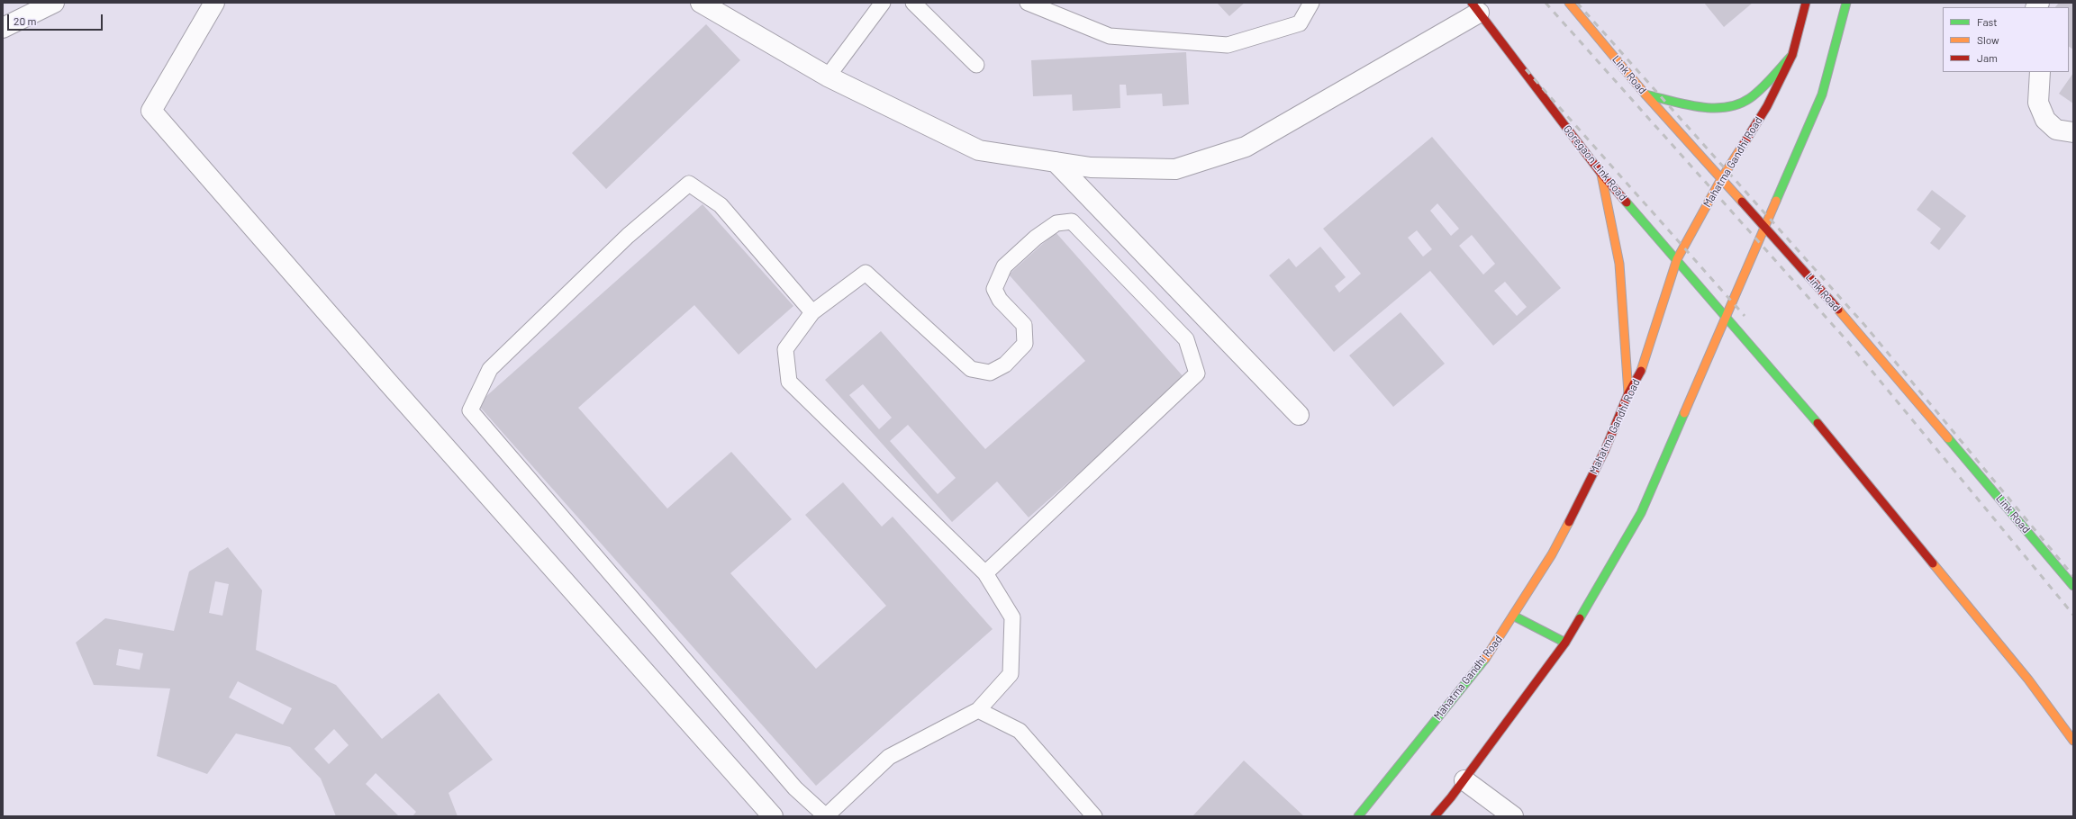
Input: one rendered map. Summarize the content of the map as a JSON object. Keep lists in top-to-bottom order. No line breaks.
{"streets":{"main road":["Link Road","Mahatma Gandhi Road","Goregaon Link Road"]},"crossings":[["Link Road","Mahatma Gandhi Road"],["Mahatma Gandhi Road","Goregaon Link Road"]],"legend":["Fast","Slow","Jam"],"scale_bar":"20 m"}
